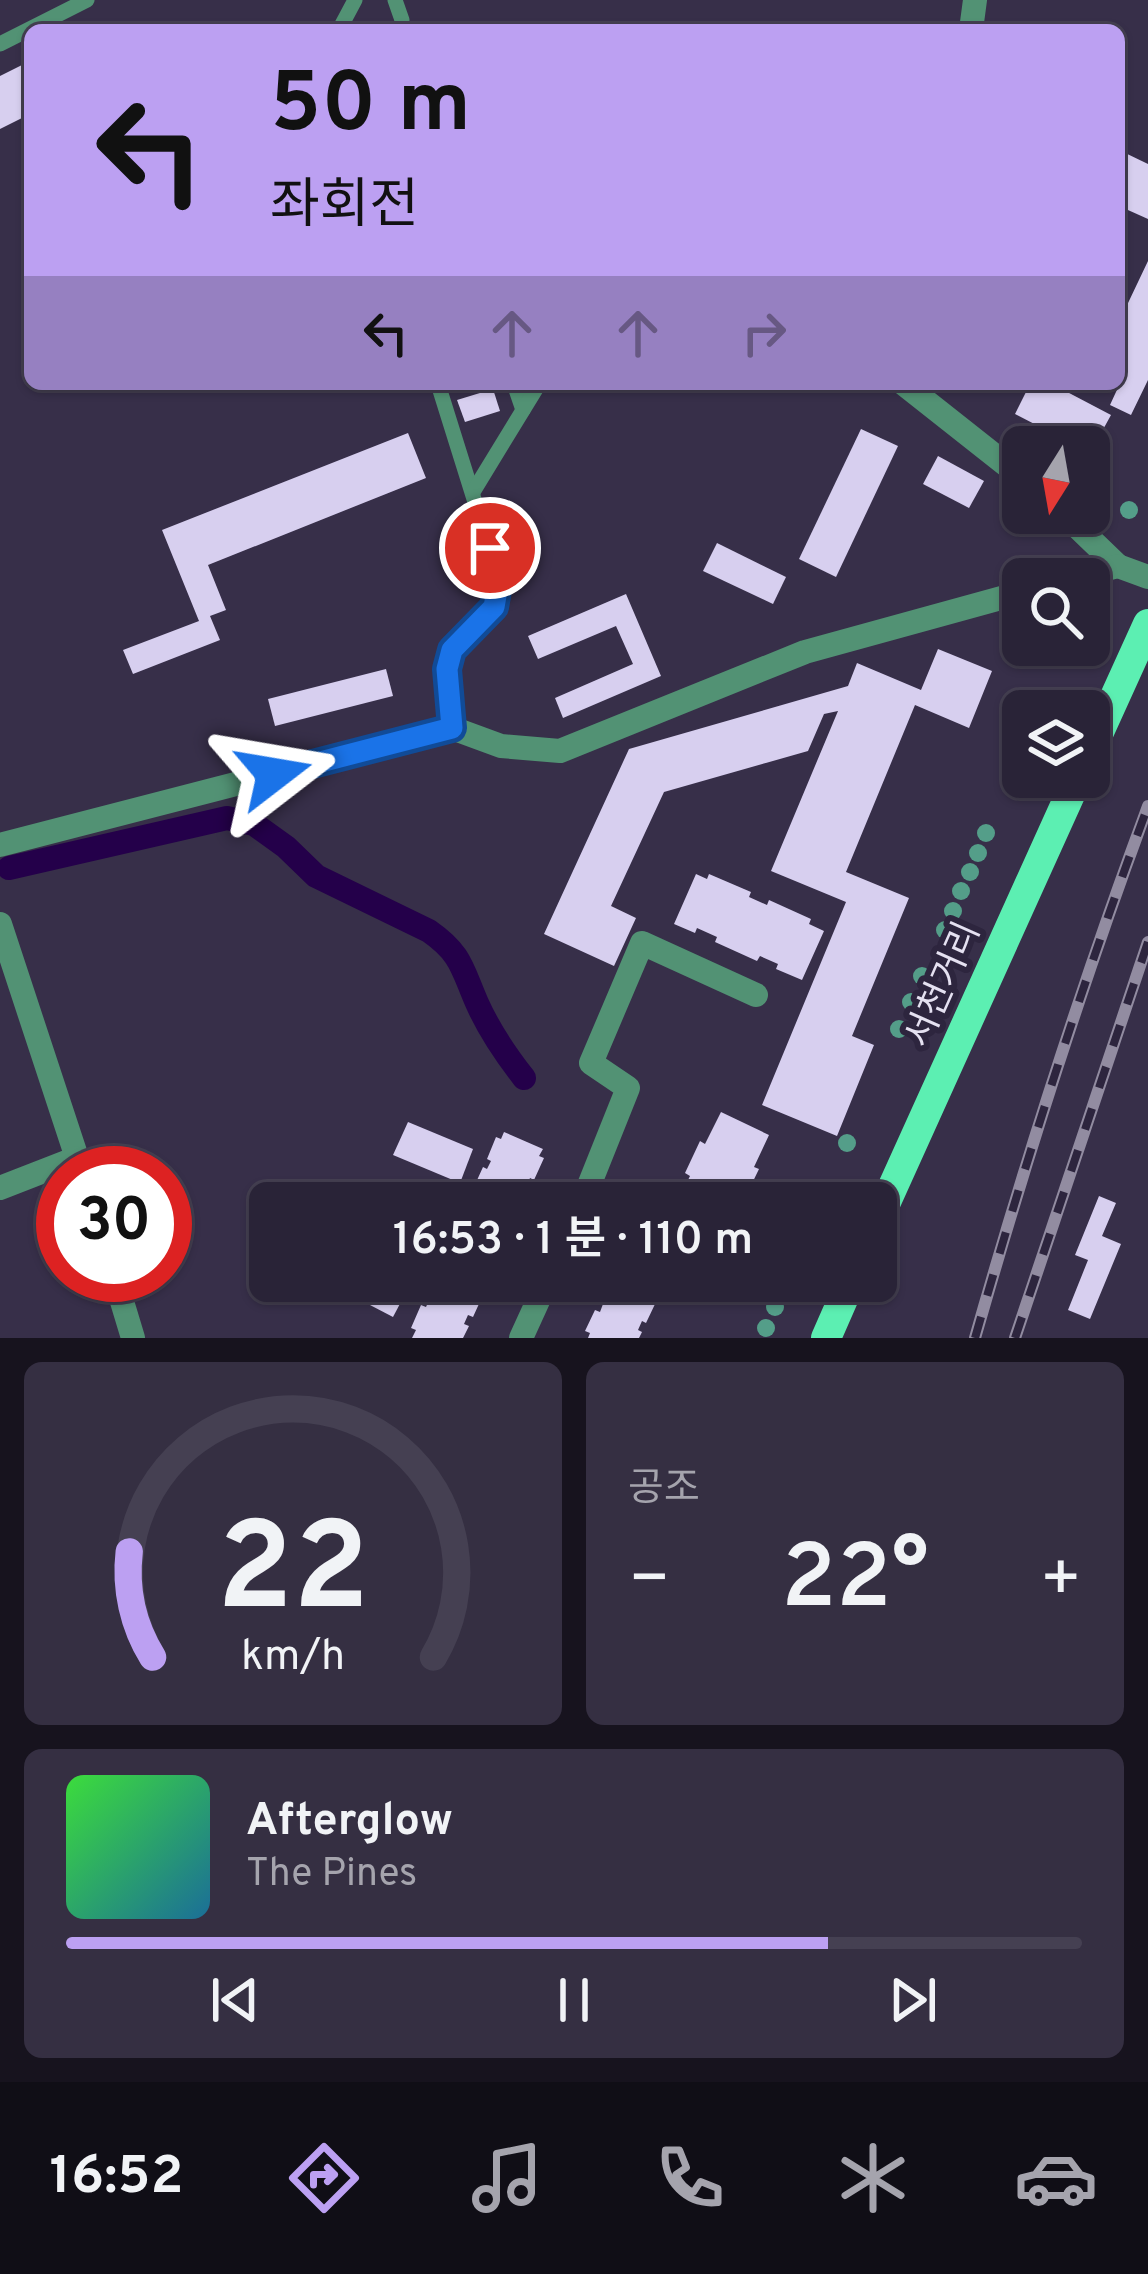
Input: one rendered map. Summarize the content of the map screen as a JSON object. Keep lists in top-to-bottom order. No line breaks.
{"streets":{"main road":["서천거리"]},"north":"bottom","page":{"turn":["50 m","좌회전"],"limit":"30","trip":"16:53 · 1 분 · 110 m","tile":"공조","heat":["−","22°","+"],"song":["Afterglow","The Pines"],"tabs":"16:52","gauge":["22","km/h"]}}
